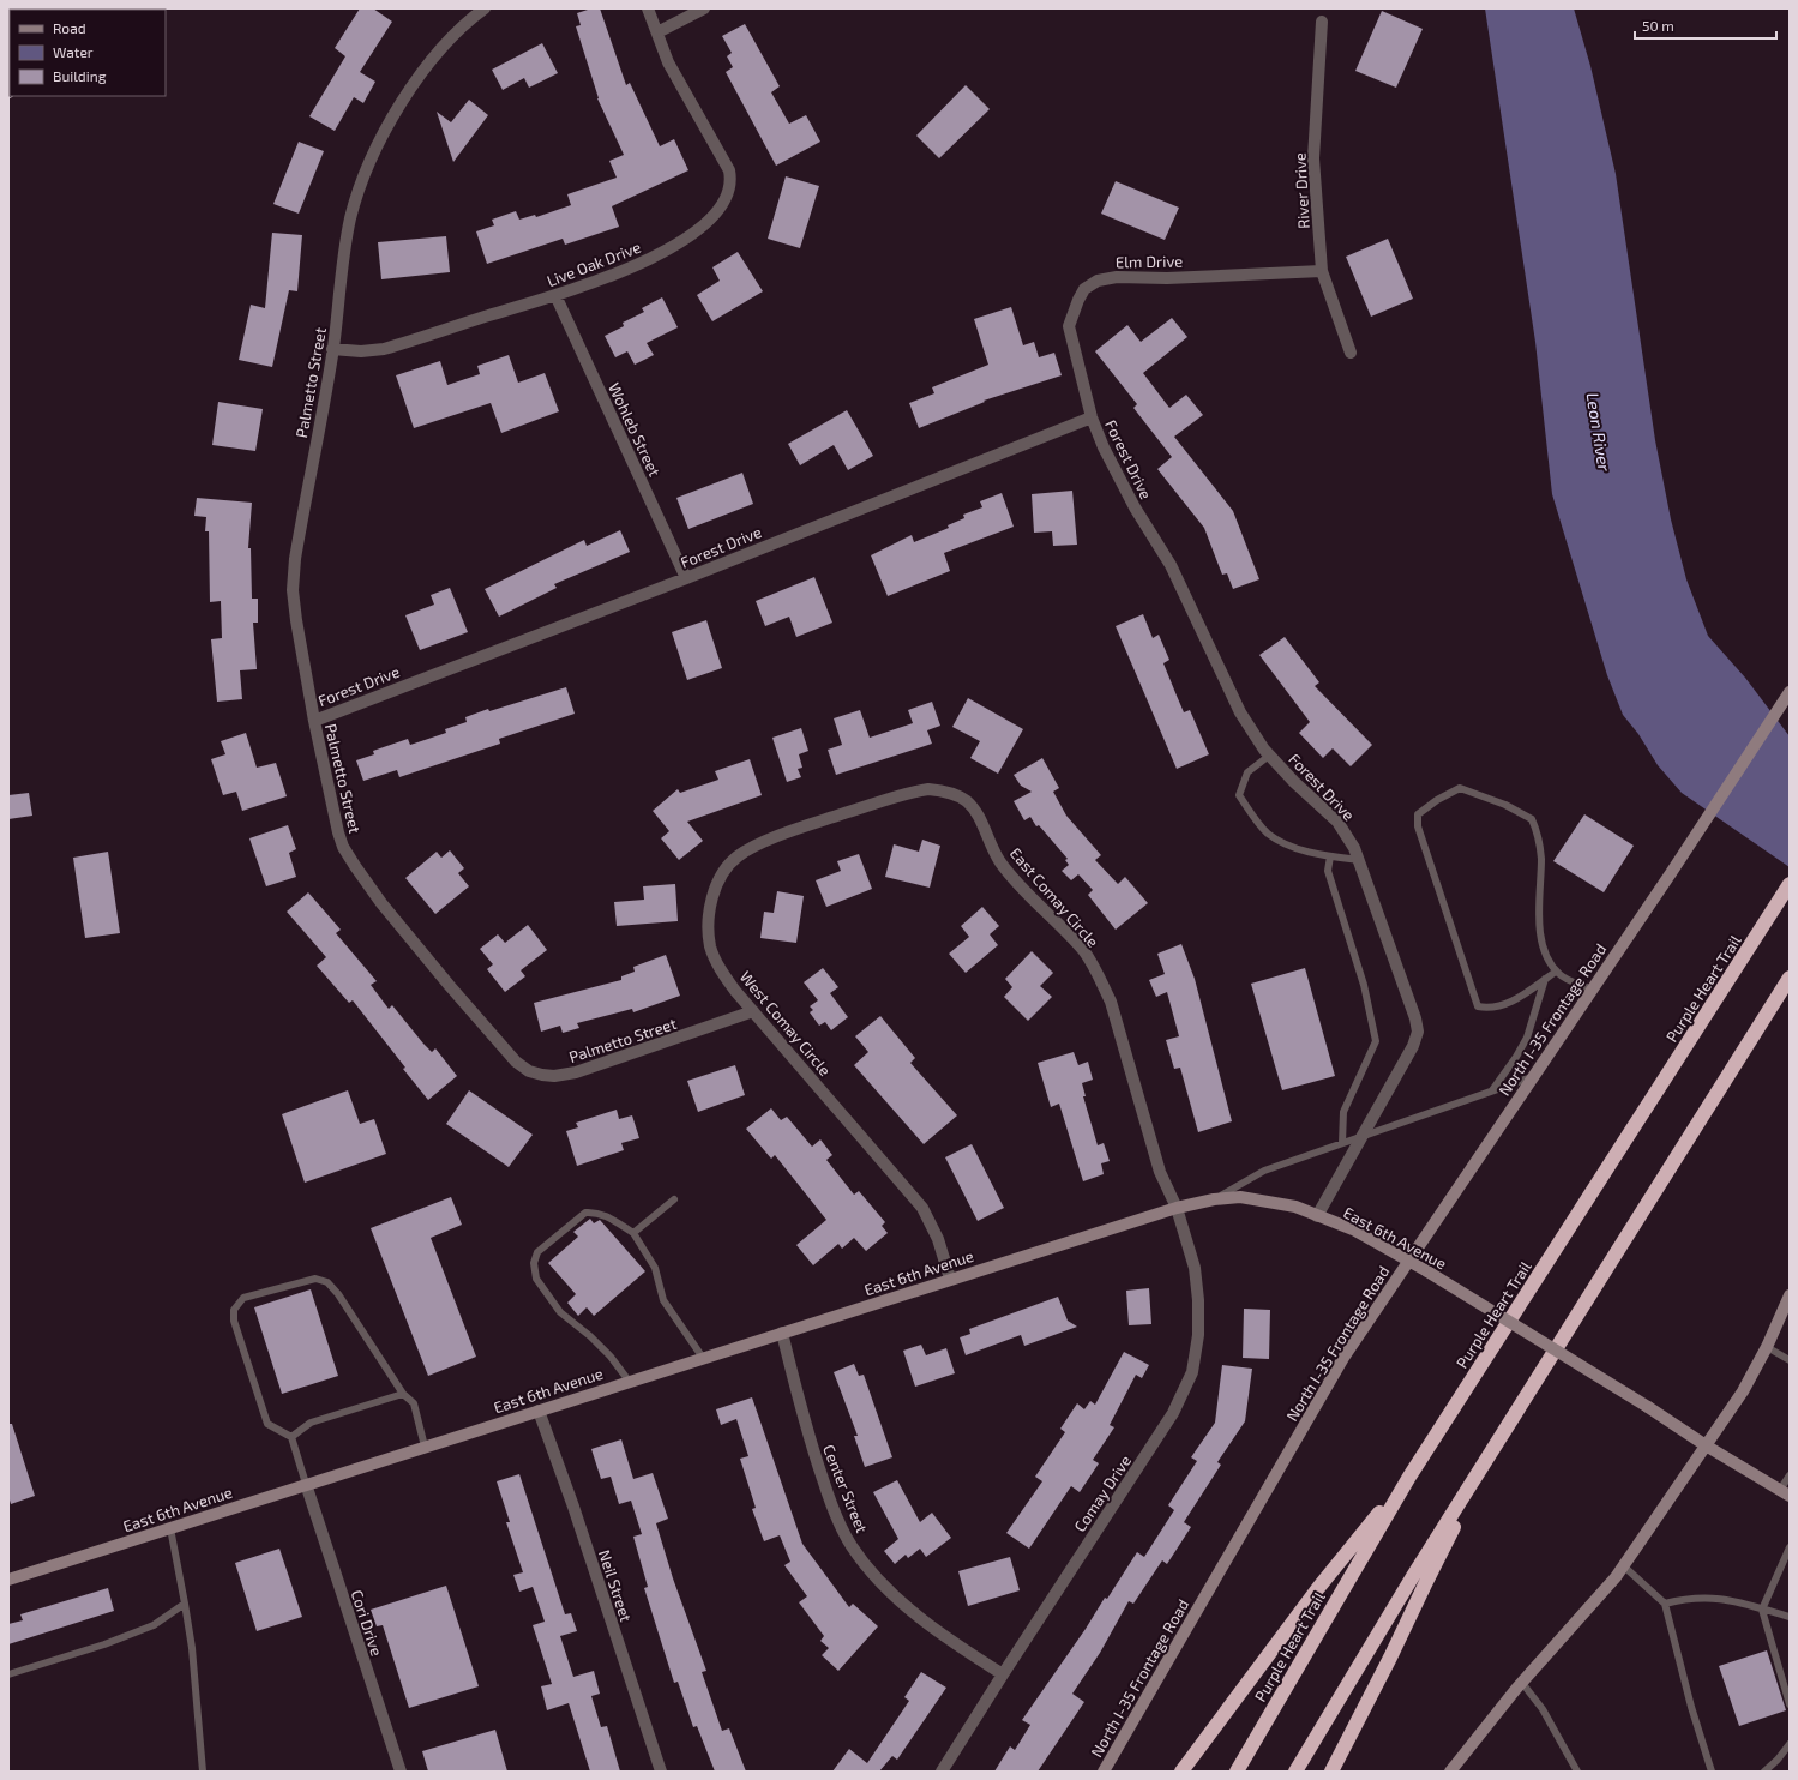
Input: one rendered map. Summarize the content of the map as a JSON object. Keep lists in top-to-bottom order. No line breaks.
{"streets":{"highway":["Purple Heart Trail"],"main road":["North I-35 Frontage Road","East 6th Avenue"],"street":["River Drive","Elm Drive","Live Oak Drive","Palmetto Street","Wohleb Street","Forest Drive","East Comay Circle","West Comay Circle","Center Street","Comay Drive","Neil Street","Cori Drive"]},"crossings":[["River Drive","Elm Drive"],["Elm Drive","Forest Drive"],["Live Oak Drive","Palmetto Street"],["Live Oak Drive","Wohleb Street"],["Palmetto Street","Forest Drive"],["Palmetto Street","West Comay Circle"],["Wohleb Street","Forest Drive"],["Forest Drive","East 6th Avenue"],["East Comay Circle","West Comay Circle"],["East Comay Circle","East 6th Avenue"],["East Comay Circle","Comay Drive"],["North I-35 Frontage Road","East 6th Avenue"],["West Comay Circle","East 6th Avenue"],["East 6th Avenue","Center Street"],["East 6th Avenue","Comay Drive"],["East 6th Avenue","Neil Street"],["East 6th Avenue","Cori Drive"],["Center Street","Comay Drive"]],"water":["Leon River"],"legend":["Road","Water","Building"],"scale_bar":"50 m"}
